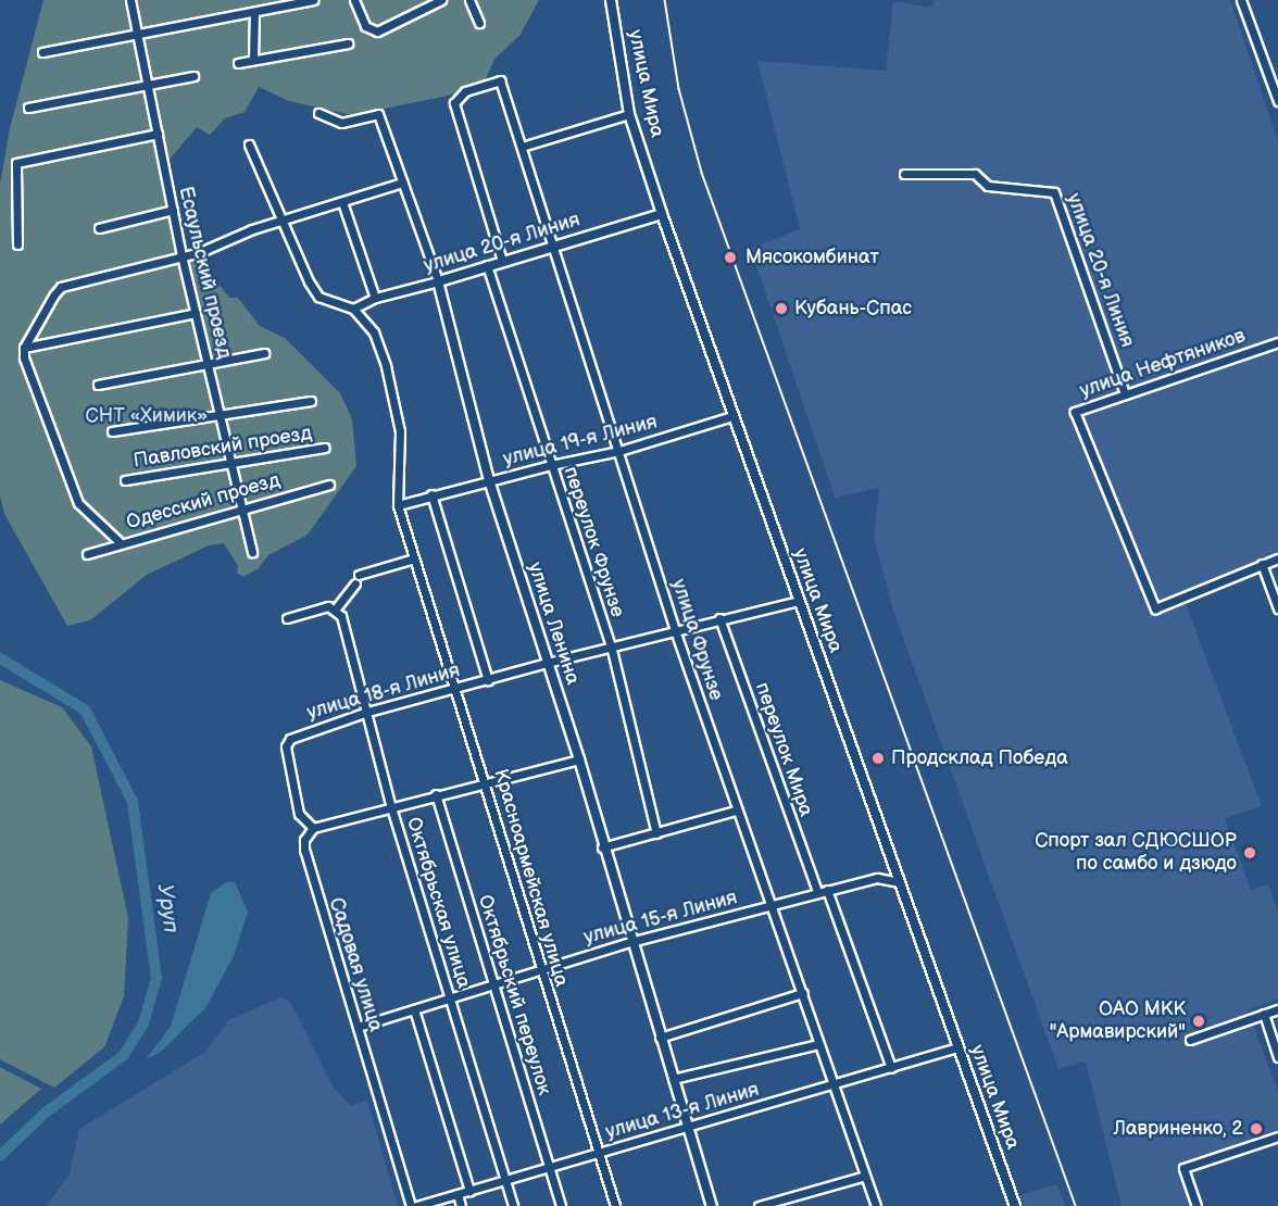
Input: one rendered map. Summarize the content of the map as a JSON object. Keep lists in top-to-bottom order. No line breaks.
{"streets":{"main road":["улица Мира","улица 20-я Линия","улица Ленина"],"street":["Есаульский проезд","улица Нефтяников","улица 19-я Линия","Павловский проезд","Одесский проезд","переулок Фрунзе","улица Фрунзе","улица 18-я Линия","переулок Мира","Красноармейская улица","Октябрьская улица","улица 15-я Линия","Садовая улица","Октябрьский переулок","улица 13-я Линия"]},"crossings":[["улица Мира","улица 20-я Линия"],["улица Мира","улица 19-я Линия"],["улица Мира","улица 18-я Линия"],["улица Мира","улица 15-я Линия"],["улица Мира","улица 13-я Линия"],["улица 20-я Линия","улица Нефтяников"],["улица 20-я Линия","переулок Фрунзе"],["улица 20-я Линия","улица Ленина"],["улица 20-я Линия","улица Фрунзе"],["улица 20-я Линия","Красноармейская улица"],["Есаульский проезд","Павловский проезд"],["Есаульский проезд","Одесский проезд"],["улица 19-я Линия","переулок Фрунзе"],["улица 19-я Линия","улица Ленина"],["улица 19-я Линия","улица Фрунзе"],["улица 19-я Линия","улица 18-я Линия"],["улица 19-я Линия","Красноармейская улица"],["переулок Фрунзе","улица 18-я Линия"],["улица Ленина","улица 18-я Линия"],["улица Ленина","улица 15-я Линия"],["улица Ленина","улица 13-я Линия"],["улица Фрунзе","улица 18-я Линия"],["улица Фрунзе","улица 15-я Линия"],["улица Фрунзе","улица 13-я Линия"],["улица 18-я Линия","переулок Мира"],["улица 18-я Линия","Красноармейская улица"],["улица 18-я Линия","Октябрьская улица"],["улица 18-я Линия","Садовая улица"],["переулок Мира","улица 15-я Линия"],["Красноармейская улица","улица 15-я Линия"],["Красноармейская улица","улица 13-я Линия"],["Октябрьская улица","улица 15-я Линия"],["Октябрьская улица","улица 13-я Линия"],["улица 15-я Линия","Садовая улица"],["улица 15-я Линия","Октябрьский переулок"],["Октябрьский переулок","улица 13-я Линия"]],"water":["Уруп"],"parks":["СНТ «Химик»"],"places":["Мясокомбинат","Кубань-Спас","Продсклад Победа","Спорт зал СДЮСШОР по самбо и дзюдо","ОАО МКК \"Армавирский\"","Лавриненко, 2"]}
